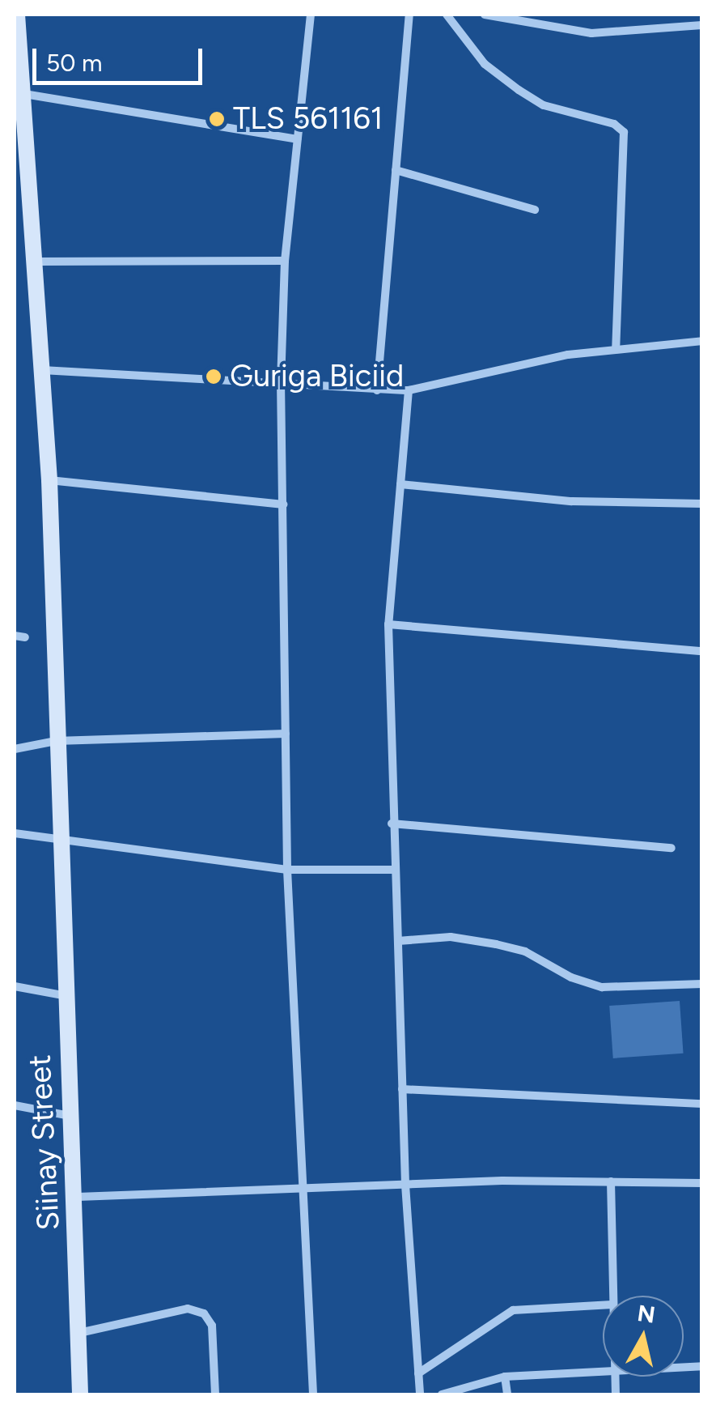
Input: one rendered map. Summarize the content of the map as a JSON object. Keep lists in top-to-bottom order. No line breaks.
{"streets":{"street":["Siinay Street"]},"places":["TLS 561161","Guriga Biciid"],"scale_bar":"50 m","north":"top"}
